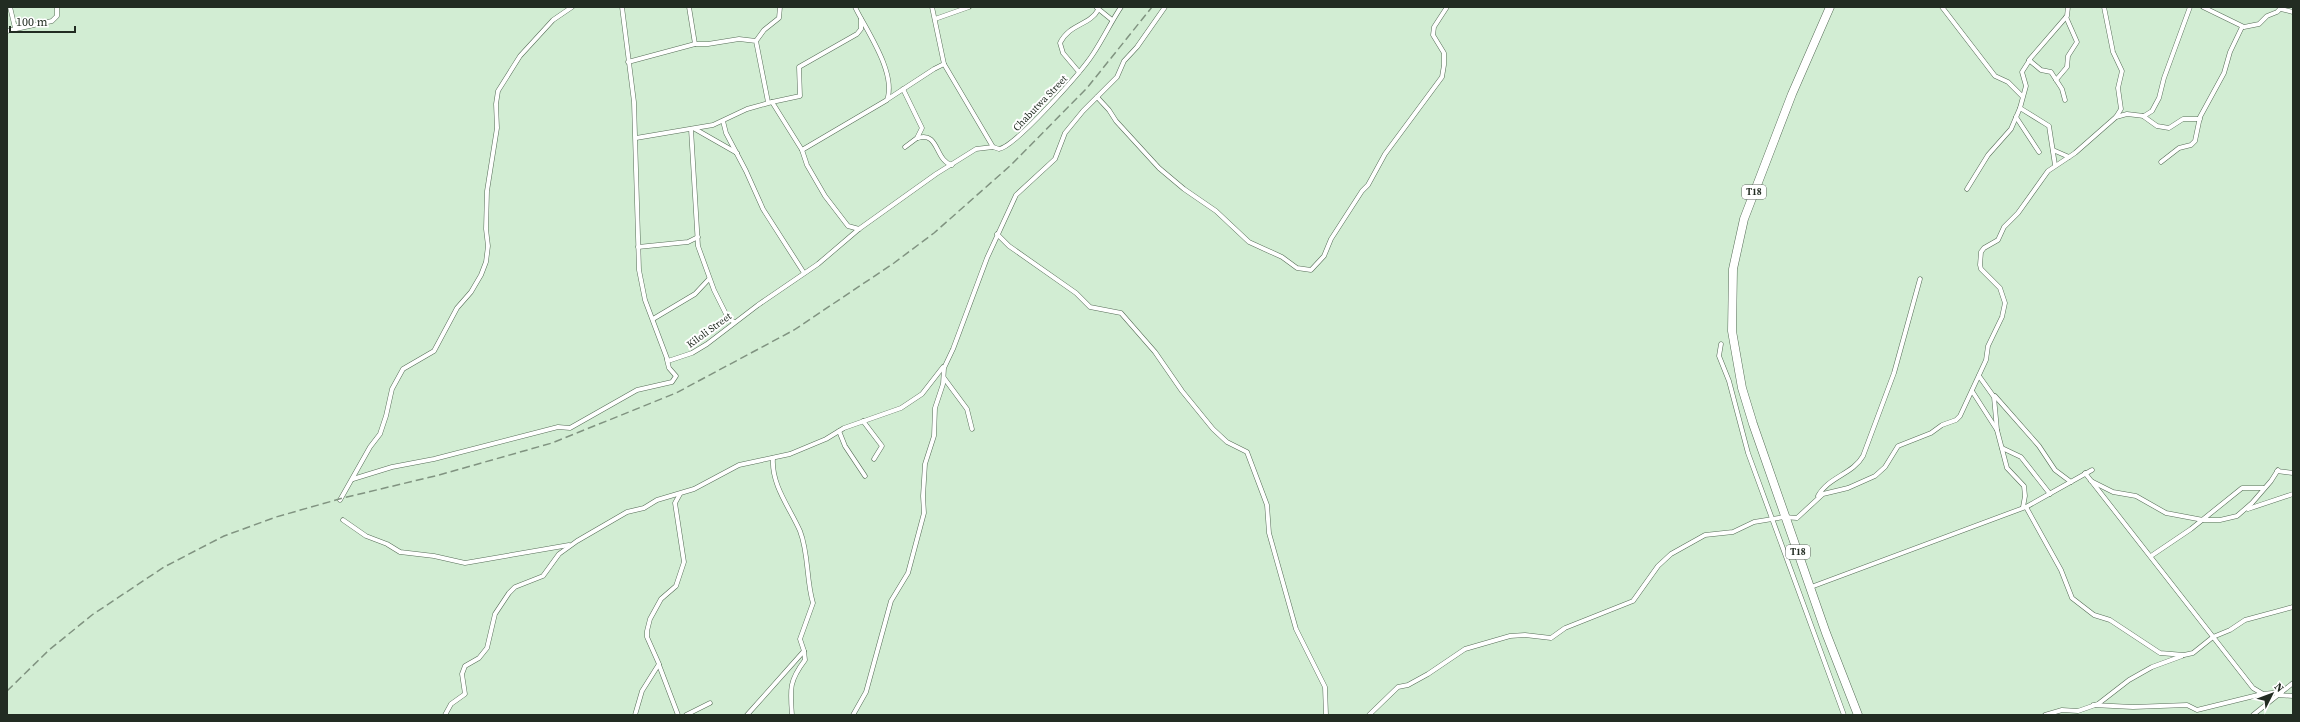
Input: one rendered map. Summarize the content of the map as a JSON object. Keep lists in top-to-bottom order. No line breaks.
{"streets":{"highway":["T18"],"street":["Chabutwa Street","Kiloli Street"]},"crossings":[["Chabutwa Street","Kiloli Street"]],"scale_bar":"100 m","north":"top right"}
